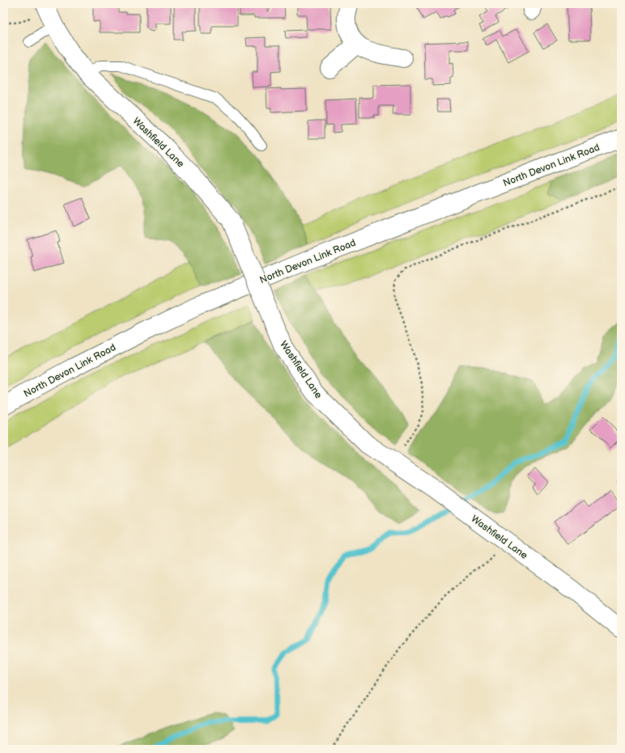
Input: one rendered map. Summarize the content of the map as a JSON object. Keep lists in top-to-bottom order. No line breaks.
{"streets":{"main road":["Washfield Lane","North Devon Link Road"]}}
